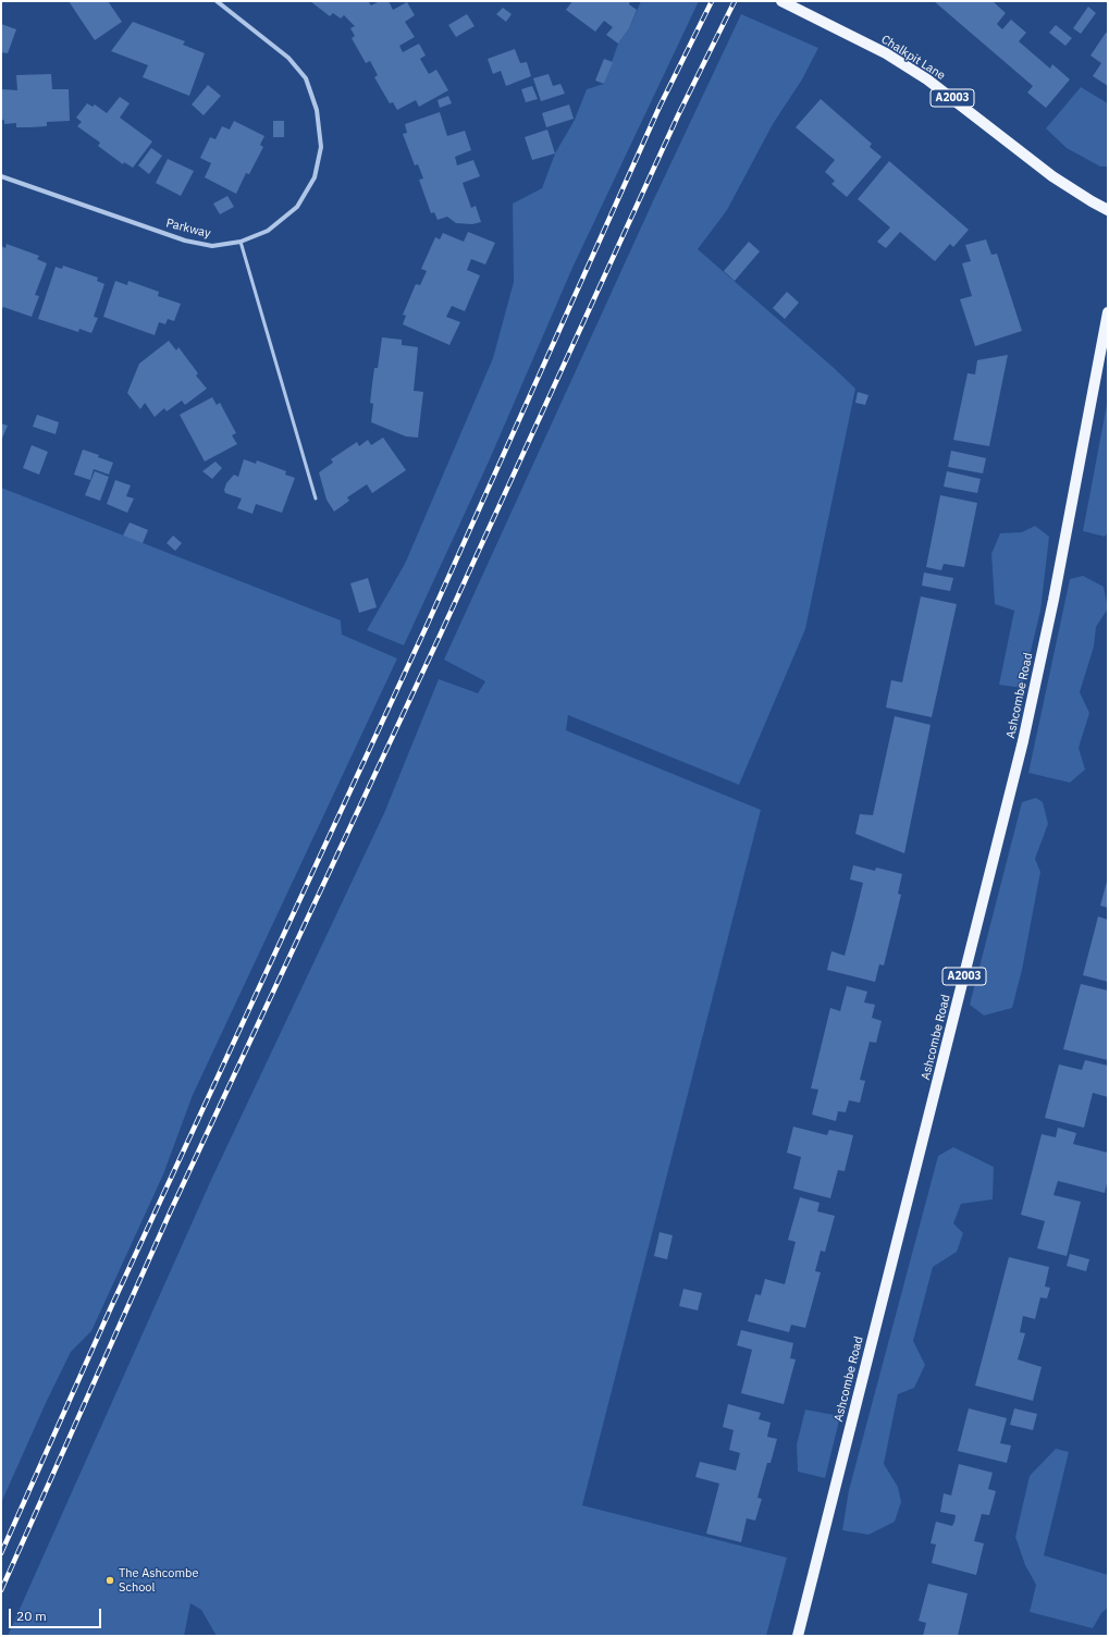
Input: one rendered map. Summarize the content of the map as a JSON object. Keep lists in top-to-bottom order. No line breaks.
{"streets":{"main road":["Chalkpit Lane","A2003","Ashcombe Road"],"street":["Parkway"]},"places":["The Ashcombe School"],"scale_bar":"20 m"}
